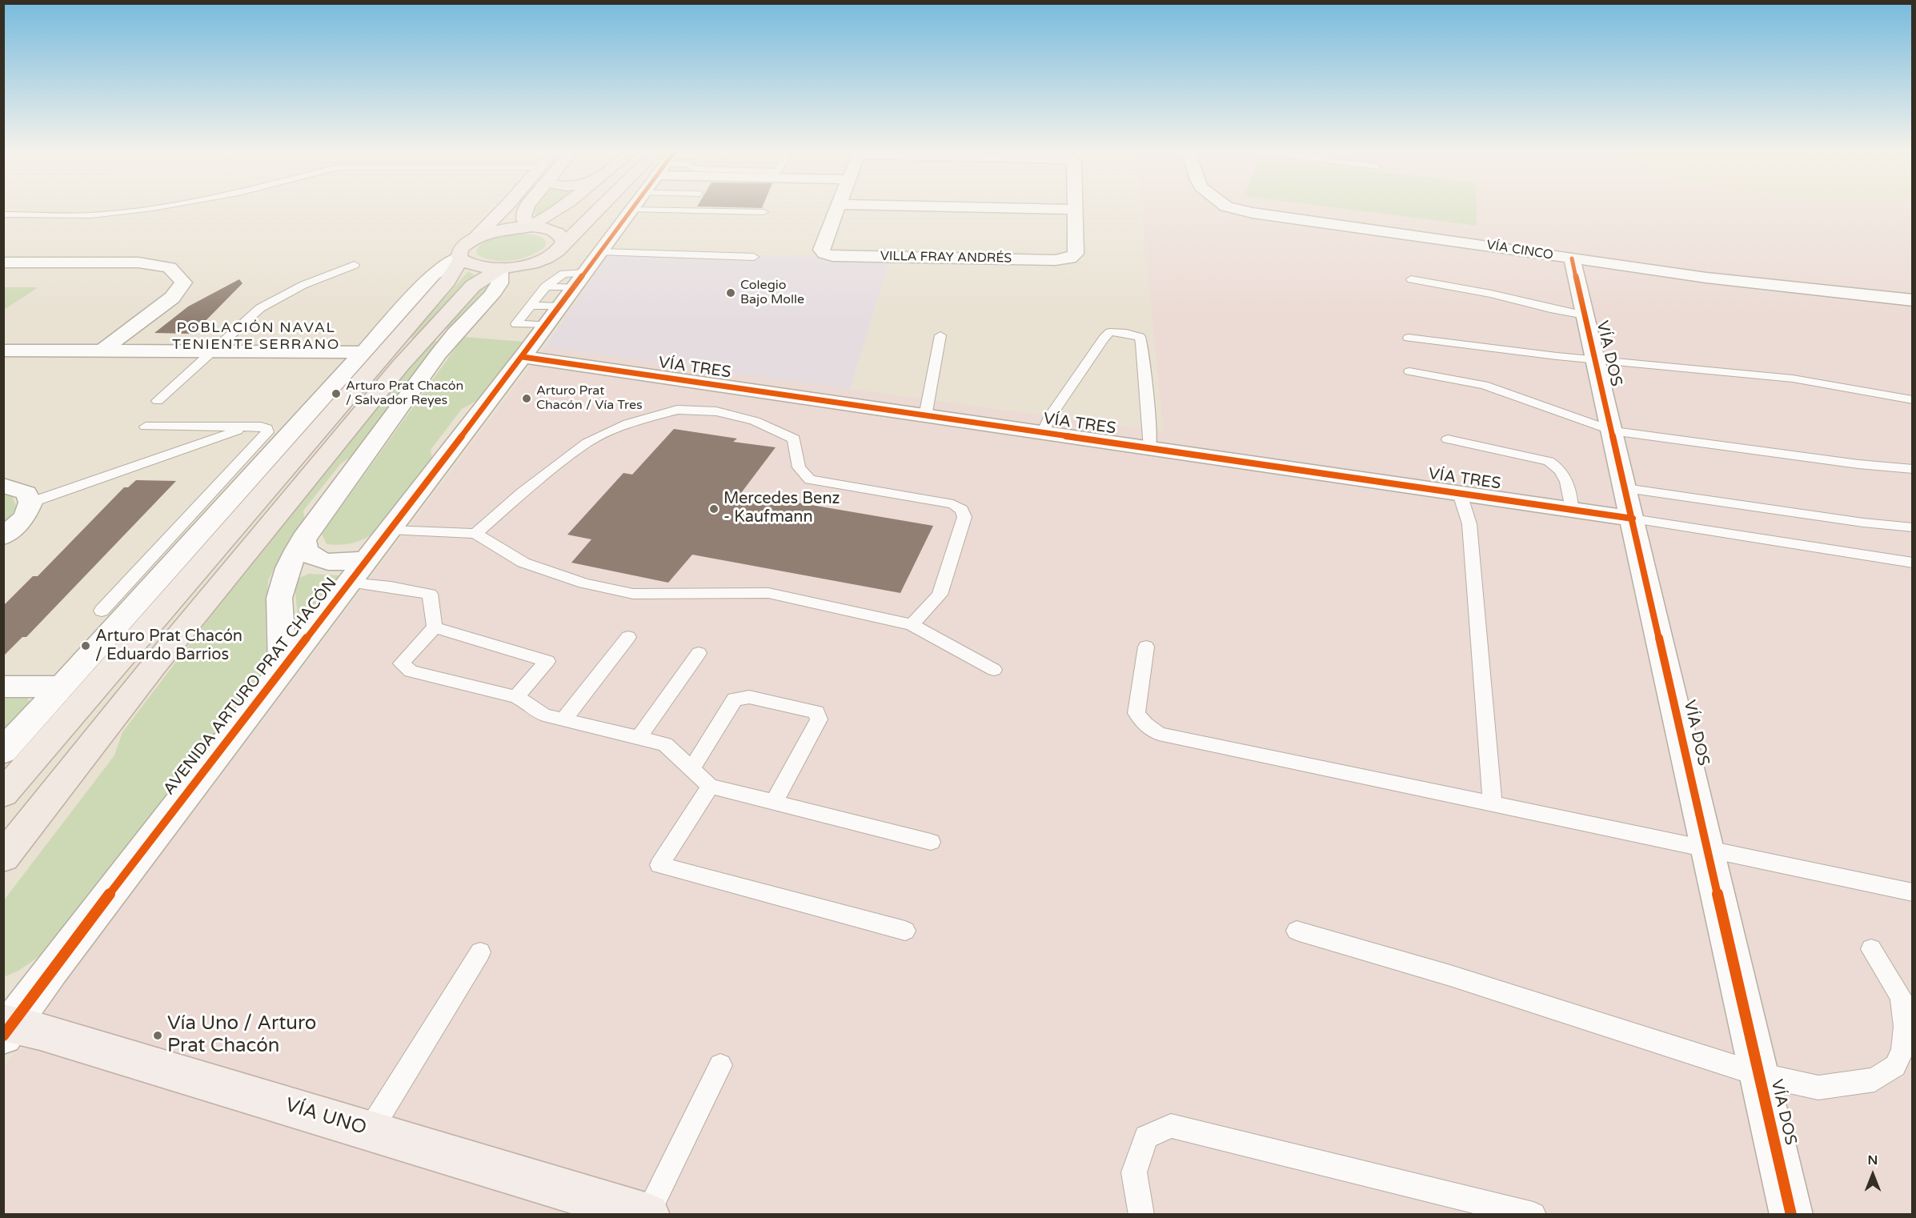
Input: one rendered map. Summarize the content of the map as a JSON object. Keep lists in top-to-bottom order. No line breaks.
{"streets":{"main road":["VÍA UNO"],"street":["VÍA CINCO","VILLA FRAY ANDRÉS","VÍA DOS","VÍA TRES","AVENIDA ARTURO PRAT CHACÓN"]},"crossings":[["VÍA CINCO","VÍA DOS"],["VÍA DOS","VÍA TRES"],["VÍA TRES","AVENIDA ARTURO PRAT CHACÓN"],["AVENIDA ARTURO PRAT CHACÓN","VÍA UNO"]],"districts":["POBLACIÓN NAVAL TENIENTE SERRANO"],"places":["Colegio Bajo Molle","Arturo Prat Chacón / Salvador Reyes","Arturo Prat Chacón / Vía Tres","Mercedes Benz - Kaufmann","Arturo Prat Chacón / Eduardo Barrios","Vía Uno / Arturo Prat Chacón"],"north":"top"}
